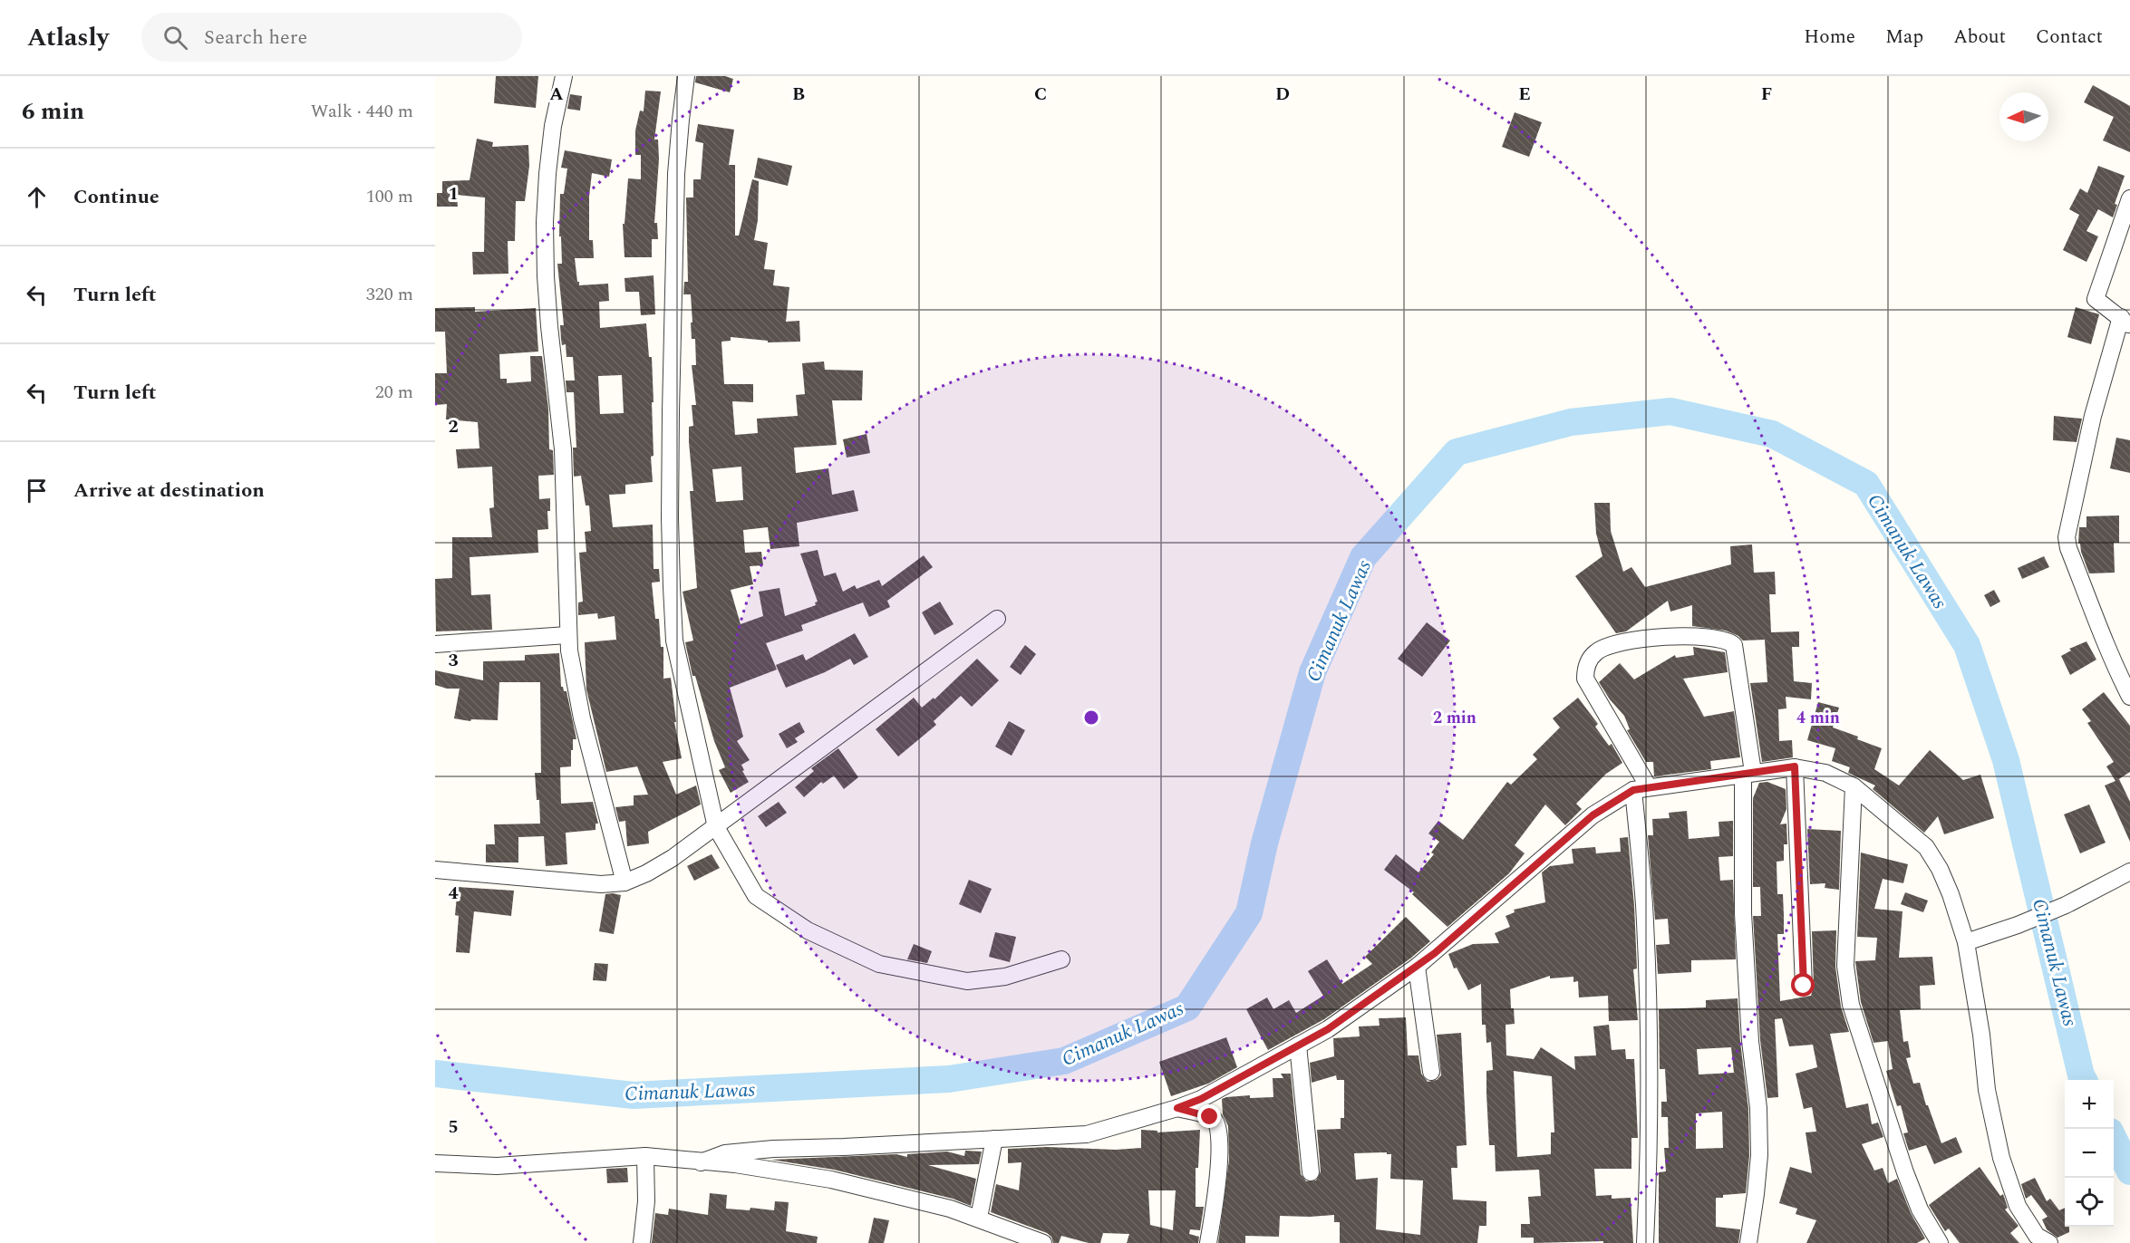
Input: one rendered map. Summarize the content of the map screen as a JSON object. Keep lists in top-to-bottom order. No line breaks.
{"water":["Cimanuk Lawas"],"north":"left","page":{"header":"Atlasly","search":"Search here","nav":["Home","Map","About","Contact"],"heading":["6 min","Walk · 440 m"],"list":[["Continue","100 m"],["Turn left","320 m"],["Turn left","20 m"],"Arrive at destination"],"map_buttons":["+","−"]},"grid":{"columns":["A","B","C","D","E","F"],"rows":["1","2","3","4","5"]},"rings":["2 min","4 min"]}
